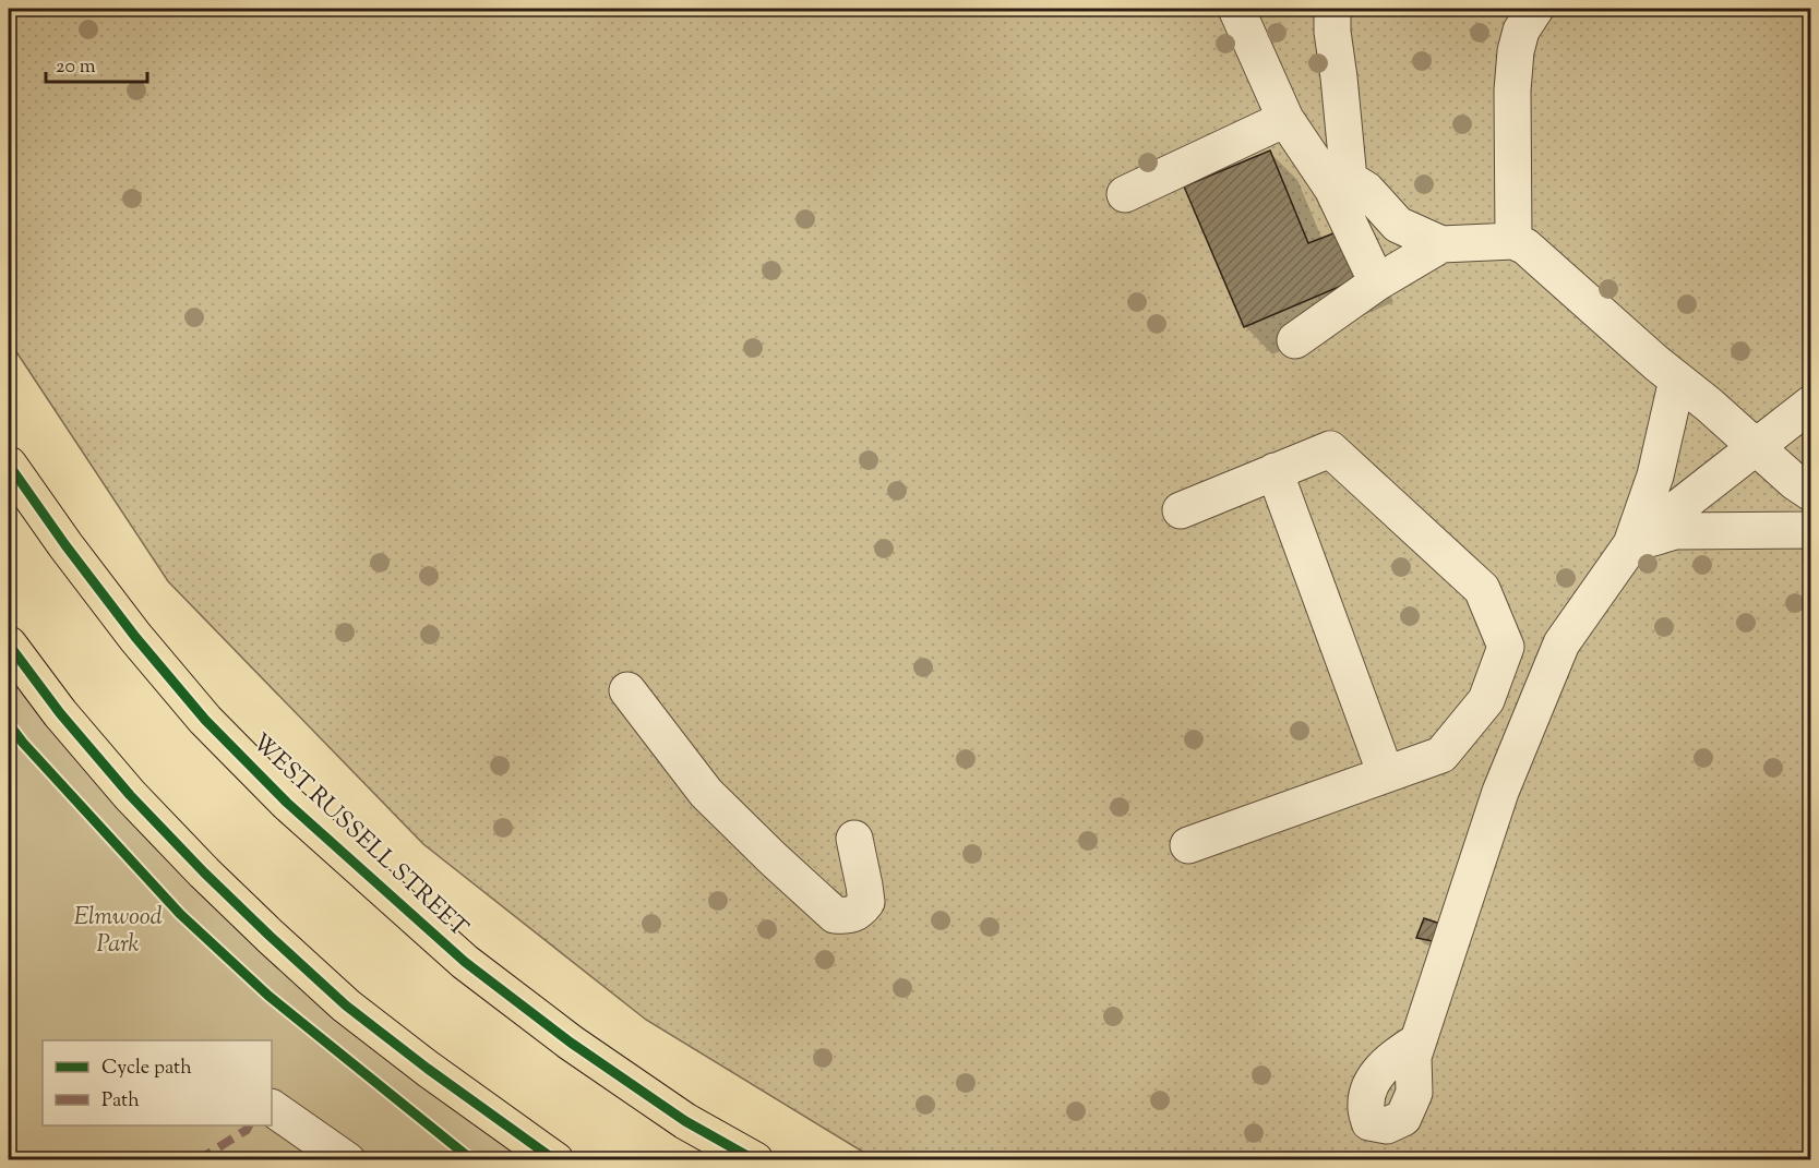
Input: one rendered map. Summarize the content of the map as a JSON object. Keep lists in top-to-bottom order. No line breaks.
{"streets":{"highway":["WEST RUSSELL STREET"]},"parks":["Elmwood Park"],"legend":["Cycle path","Path"],"scale_bar":"20 m"}
